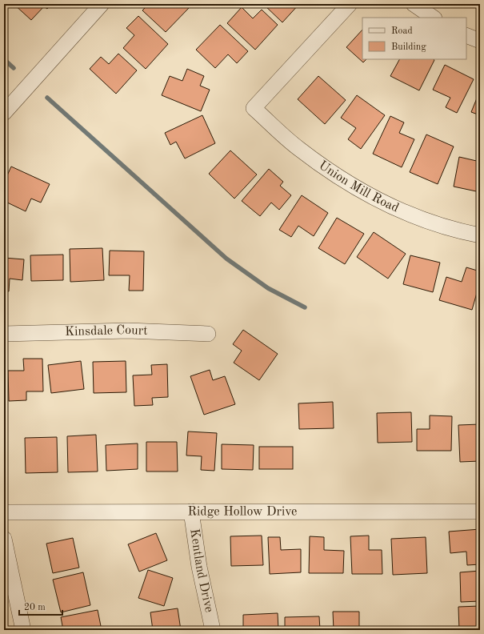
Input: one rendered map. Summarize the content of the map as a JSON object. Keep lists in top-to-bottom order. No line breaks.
{"streets":{"street":["Union Mill Road","Kinsdale Court","Ridge Hollow Drive","Kentland Drive"]},"crossings":[["Ridge Hollow Drive","Kentland Drive"]],"legend":["Road","Building"],"scale_bar":"20 m"}
